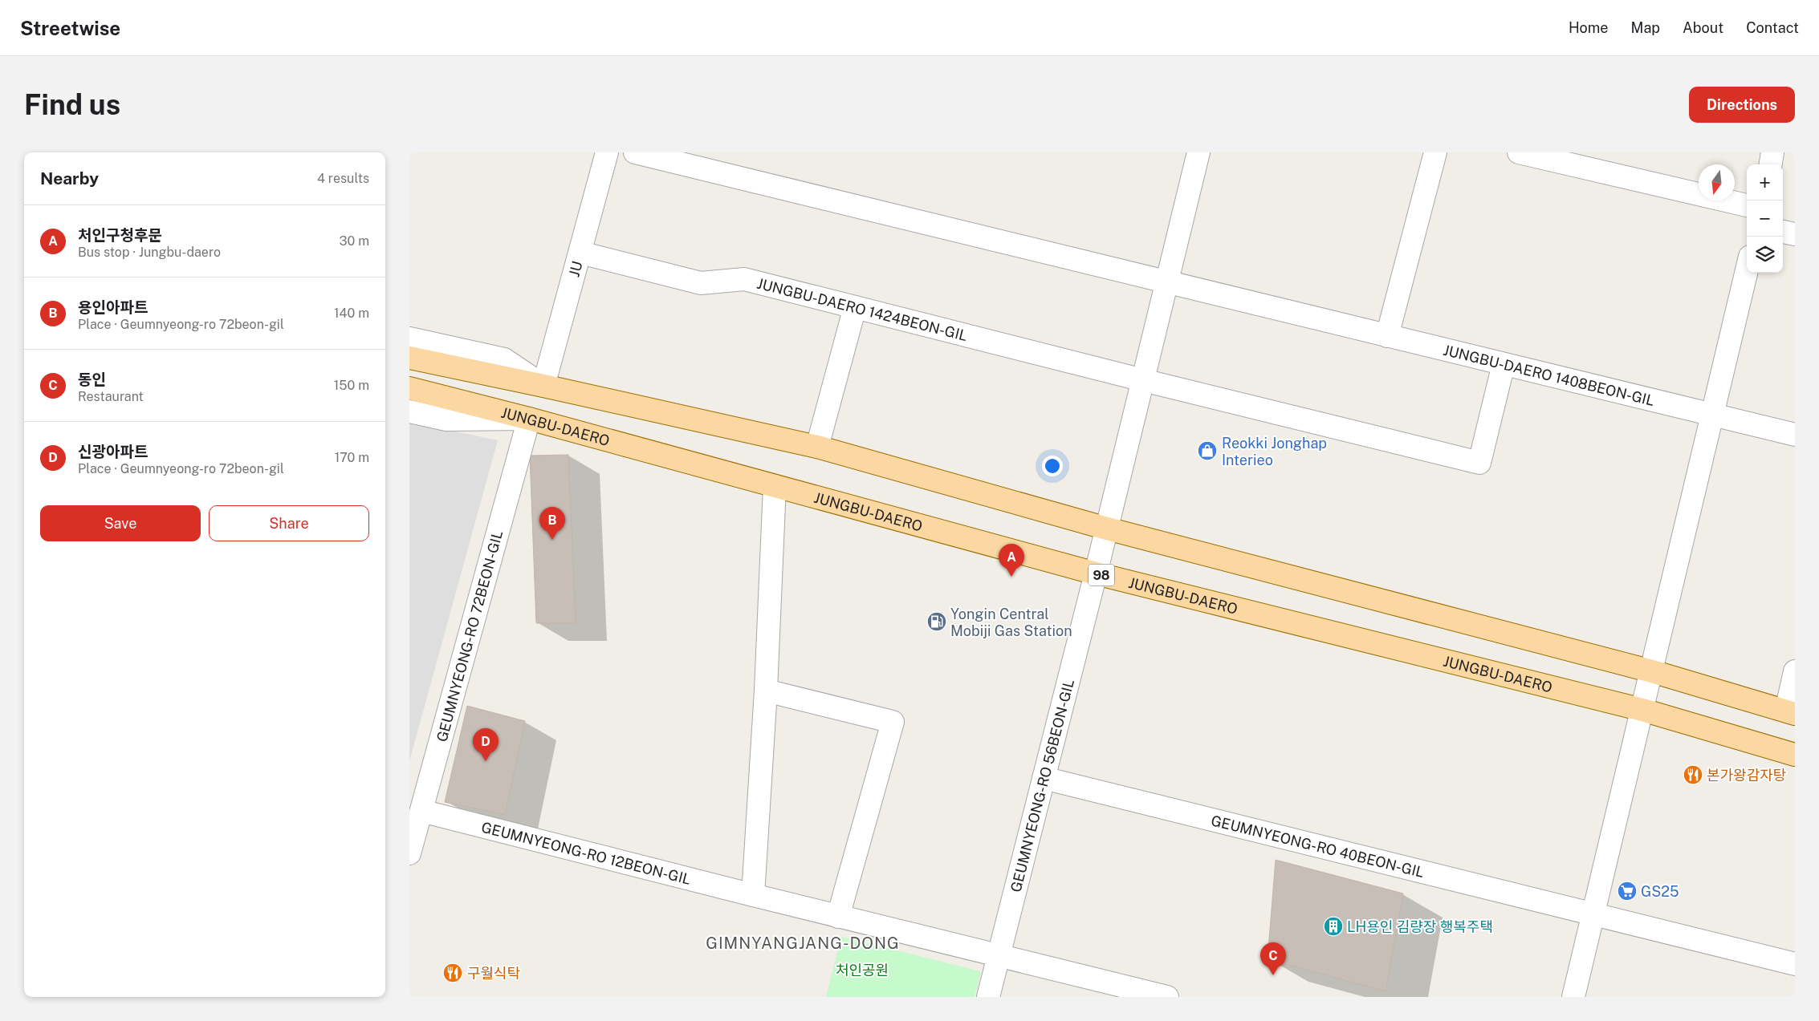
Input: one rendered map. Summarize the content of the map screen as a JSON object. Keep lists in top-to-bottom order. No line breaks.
{"streets":{"main road":["JUNGBU-DAERO","98"],"street":["JU","JUNGBU-DAERO 1424BEON-GIL","JUNGBU-DAERO 1408BEON-GIL","GEUMNYEONG-RO 72BEON-GIL","GEUMNYEONG-RO 56BEON-GIL","GEUMNYEONG-RO 40BEON-GIL","GEUMNYEONG-RO 12BEON-GIL"]},"crossings":[["JU","JUNGBU-DAERO 1424BEON-GIL"],["JUNGBU-DAERO 1424BEON-GIL","JUNGBU-DAERO 1408BEON-GIL"],["JUNGBU-DAERO","GEUMNYEONG-RO 72BEON-GIL"],["JUNGBU-DAERO","GEUMNYEONG-RO 56BEON-GIL"],["GEUMNYEONG-RO 72BEON-GIL","GEUMNYEONG-RO 12BEON-GIL"],["GEUMNYEONG-RO 56BEON-GIL","GEUMNYEONG-RO 40BEON-GIL"],["GEUMNYEONG-RO 56BEON-GIL","GEUMNYEONG-RO 12BEON-GIL"]],"districts":["GIMNYANGJANG-DONG"],"parks":["처인공원"],"places":{"shop":["Reokki Jonghap Interieo"],"fuel station":["Yongin Central Mobiji Gas Station"],"restaurant":["본가왕감자탕","구월식탁"],"supermarket":["GS25"],"building":["LH용인 김량장 행복주택"]},"north":"bottom","page":{"header":"Streetwise","nav":["Home","Map","About","Contact"],"buttons":["Directions",["Save","Share"]],"title":"Find us","heading":["Nearby","4 results"],"map_buttons":["+","−"],"list":[{"mark":"A","name":"처인구청후문","note":"Bus stop · Jungbu-daero","value":"30 m"},{"mark":"B","name":"용인아파트","note":"Place · Geumnyeong-ro 72beon-gil","value":"140 m"},{"mark":"C","name":"동인","note":"Restaurant","value":"150 m"},{"mark":"D","name":"신광아파트","note":"Place · Geumnyeong-ro 72beon-gil","value":"170 m"}],"pins":["B","A","D","C"]}}
